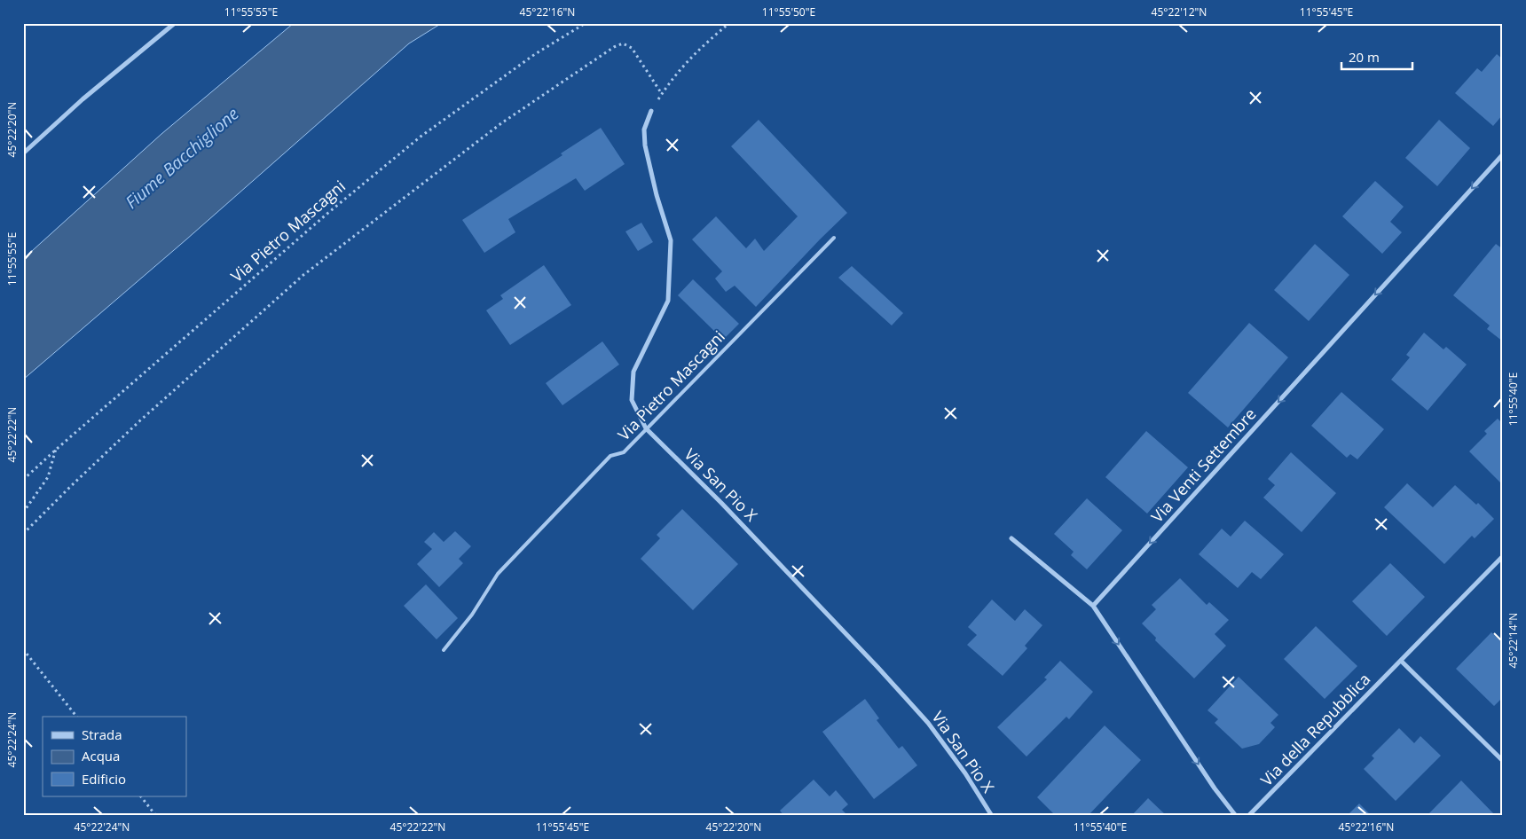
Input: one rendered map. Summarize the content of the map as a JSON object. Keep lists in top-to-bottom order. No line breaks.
{"streets":{"street":["Via Venti Settembre","Via San Pio X","Via della Repubblica"],"lane":["Via Pietro Mascagni"]},"crossings":[["Via Pietro Mascagni","Via San Pio X"]],"one_way":["Via Venti Settembre"],"water":["Fiume Bacchiglione"],"legend":["Strada","Acqua","Edificio"],"scale_bar":"20 m","coordinates":["11°55'55\"E","45°22'16\"N","11°55'50\"E","45°22'12\"N","11°55'45\"E","45°22'20\"N","11°55'40\"E","45°22'22\"N","45°22'14\"N","45°22'24\"N"]}
